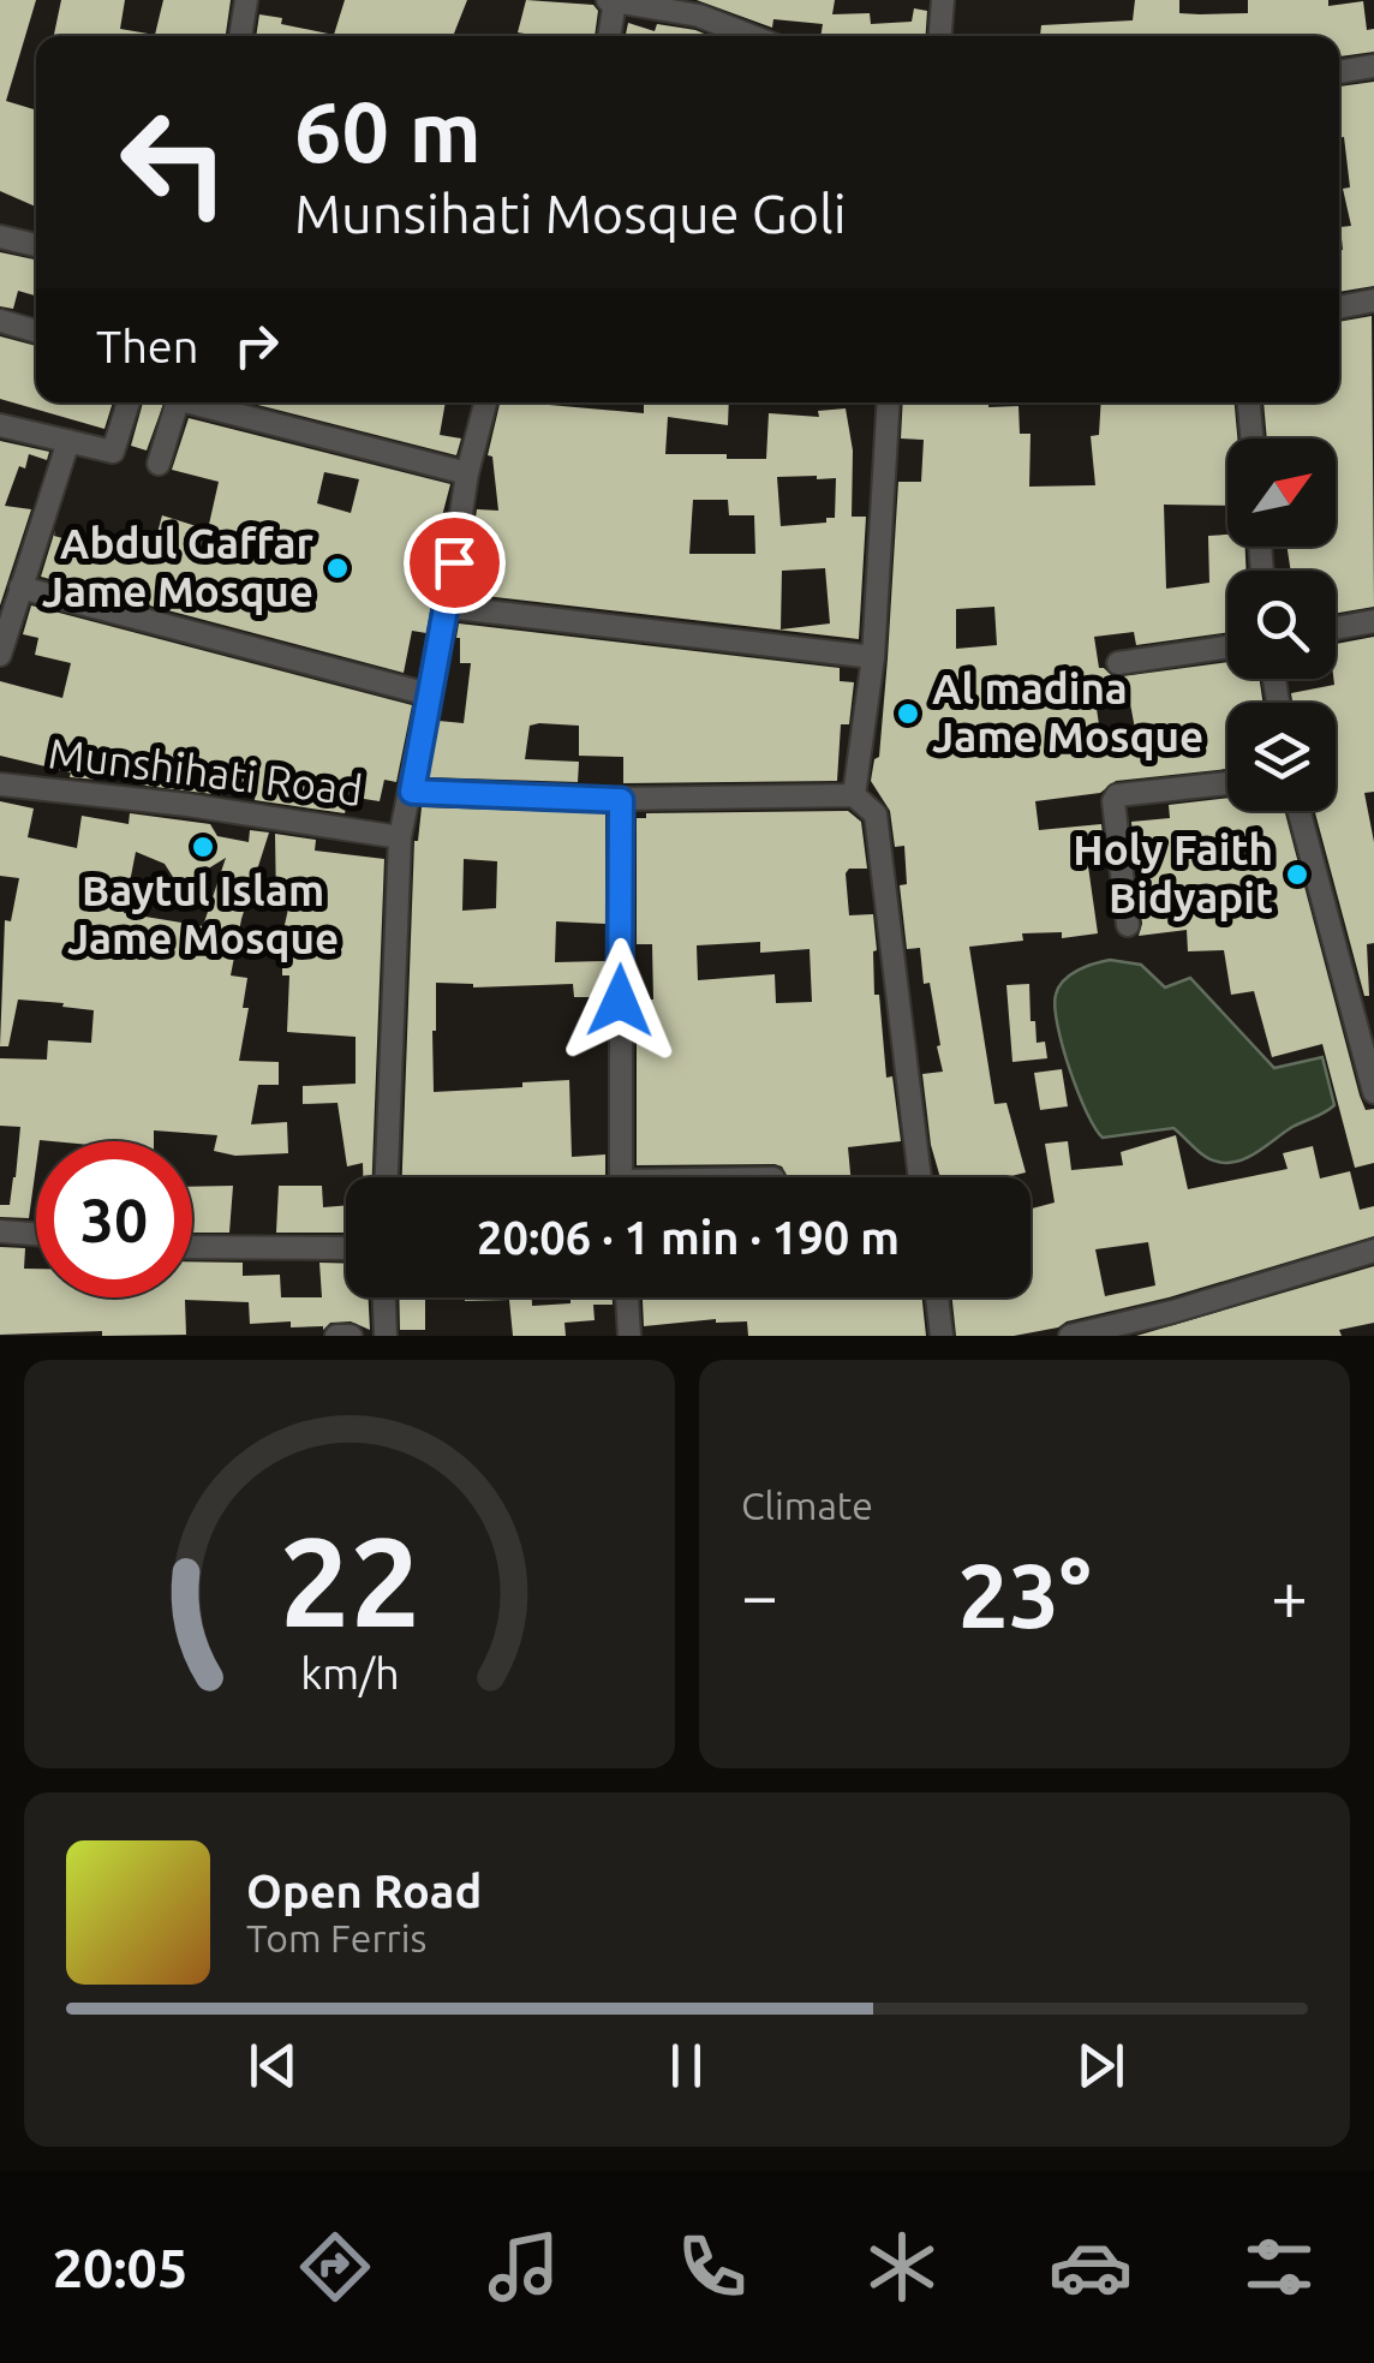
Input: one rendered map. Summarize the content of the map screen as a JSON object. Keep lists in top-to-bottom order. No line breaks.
{"streets":{"street":["Munshihati Road"]},"places":["Abdul Gaffar Jame Mosque","Al madina Jame Mosque","Baytul Islam Jame Mosque","Holy Faith Bidyapit"],"north":"top right","page":{"turn":["60 m","Munsihati Mosque Goli"],"then":"Then","limit":"30","trip":"20:06 · 1 min · 190 m","tile":"Climate","heat":["−","23°","+"],"song":["Open Road","Tom Ferris"],"tabs":"20:05","gauge":["22","km/h"]}}
